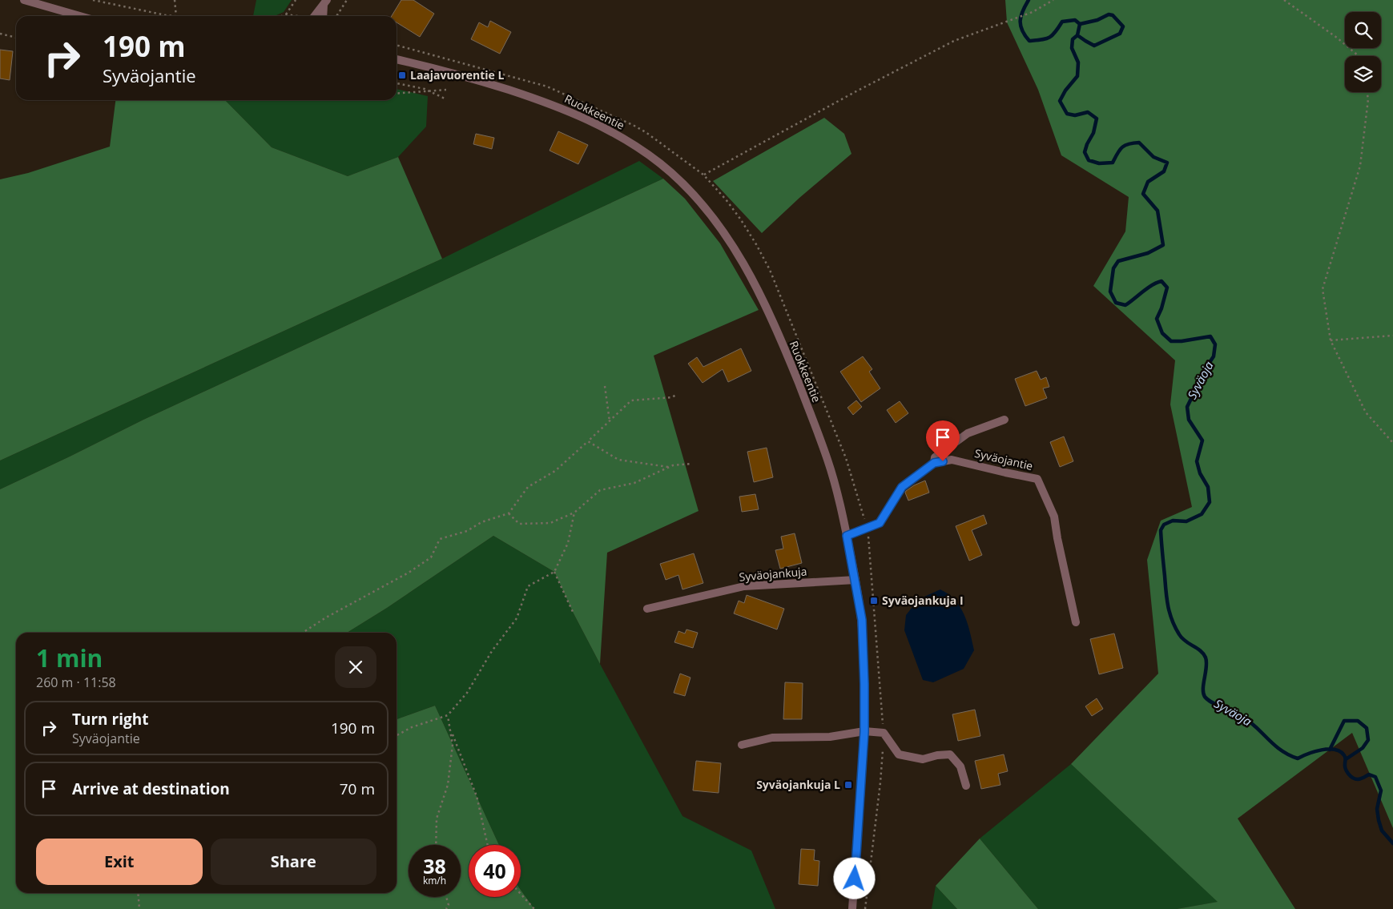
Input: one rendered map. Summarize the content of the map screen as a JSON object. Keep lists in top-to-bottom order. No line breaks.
{"streets":{"street":["Ruokkeentie","Syväojantie","Syväojankuja"]},"crossings":[["Ruokkeentie","Syväojantie"],["Ruokkeentie","Syväojankuja"]],"water":["Syväoja"],"places":{"transit":["Laajavuorentie L","Syväojankuja I","Syväojankuja L"]},"page":{"turn":["190 m","Syväojantie"],"heading":["1 min","260 m · 11:58"],"list":[{"name":"Turn right","note":"Syväojantie","value":"190 m"},{"name":"Arrive at destination","value":"70 m"}],"buttons":["Exit","Share"],"speed":"38 km/h","limit":"40"}}
